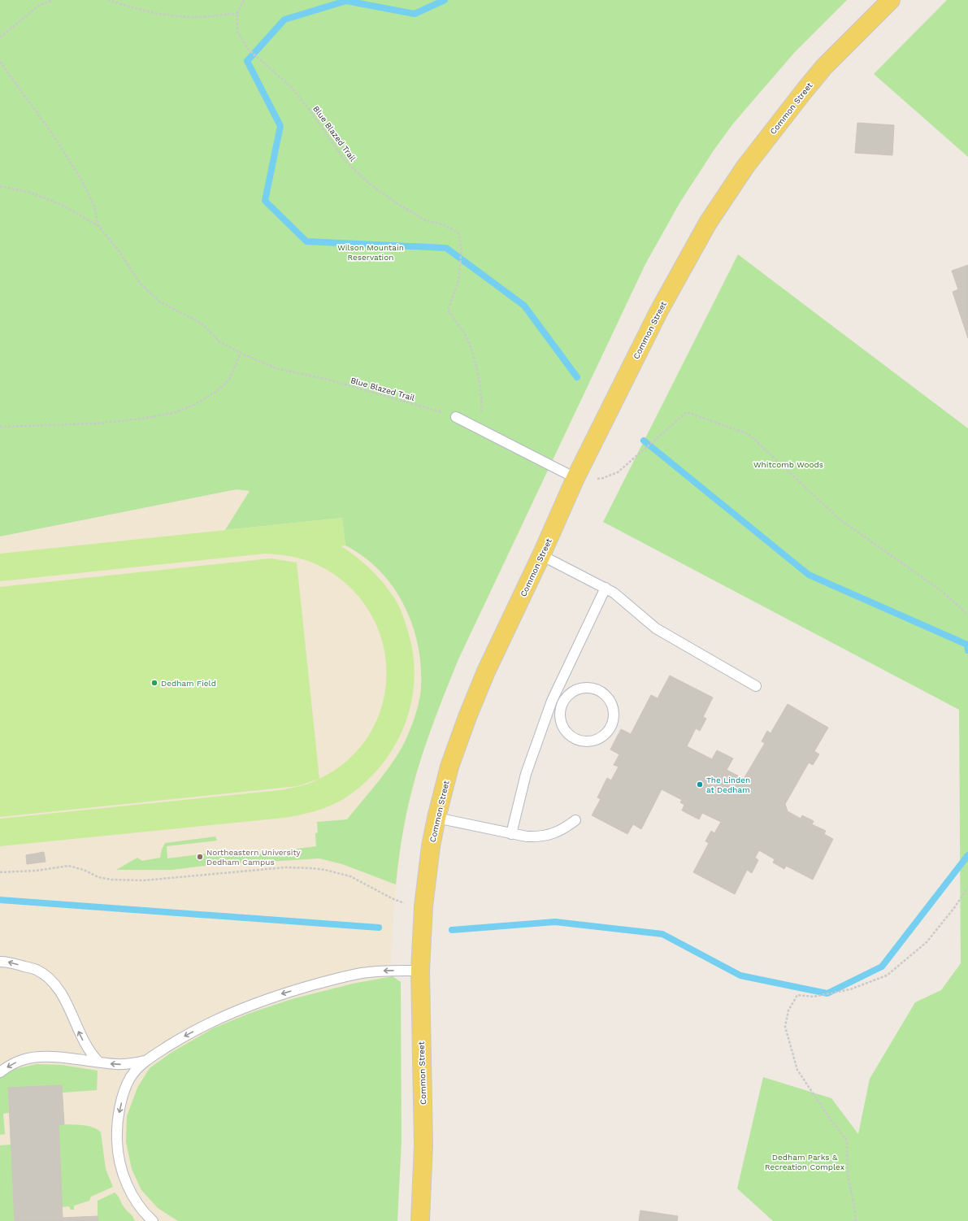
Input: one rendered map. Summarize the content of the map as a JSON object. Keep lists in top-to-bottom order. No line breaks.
{"streets":{"main road":["Common Street"],"path":["Blue Blazed Trail"]},"parks":["Wilson Mountain Reservation","Whitcomb Woods","Dedham Parks & Recreation Complex"],"places":["Dedham Field","The Linden at Dedham","Northeastern University Dedham Campus"]}
